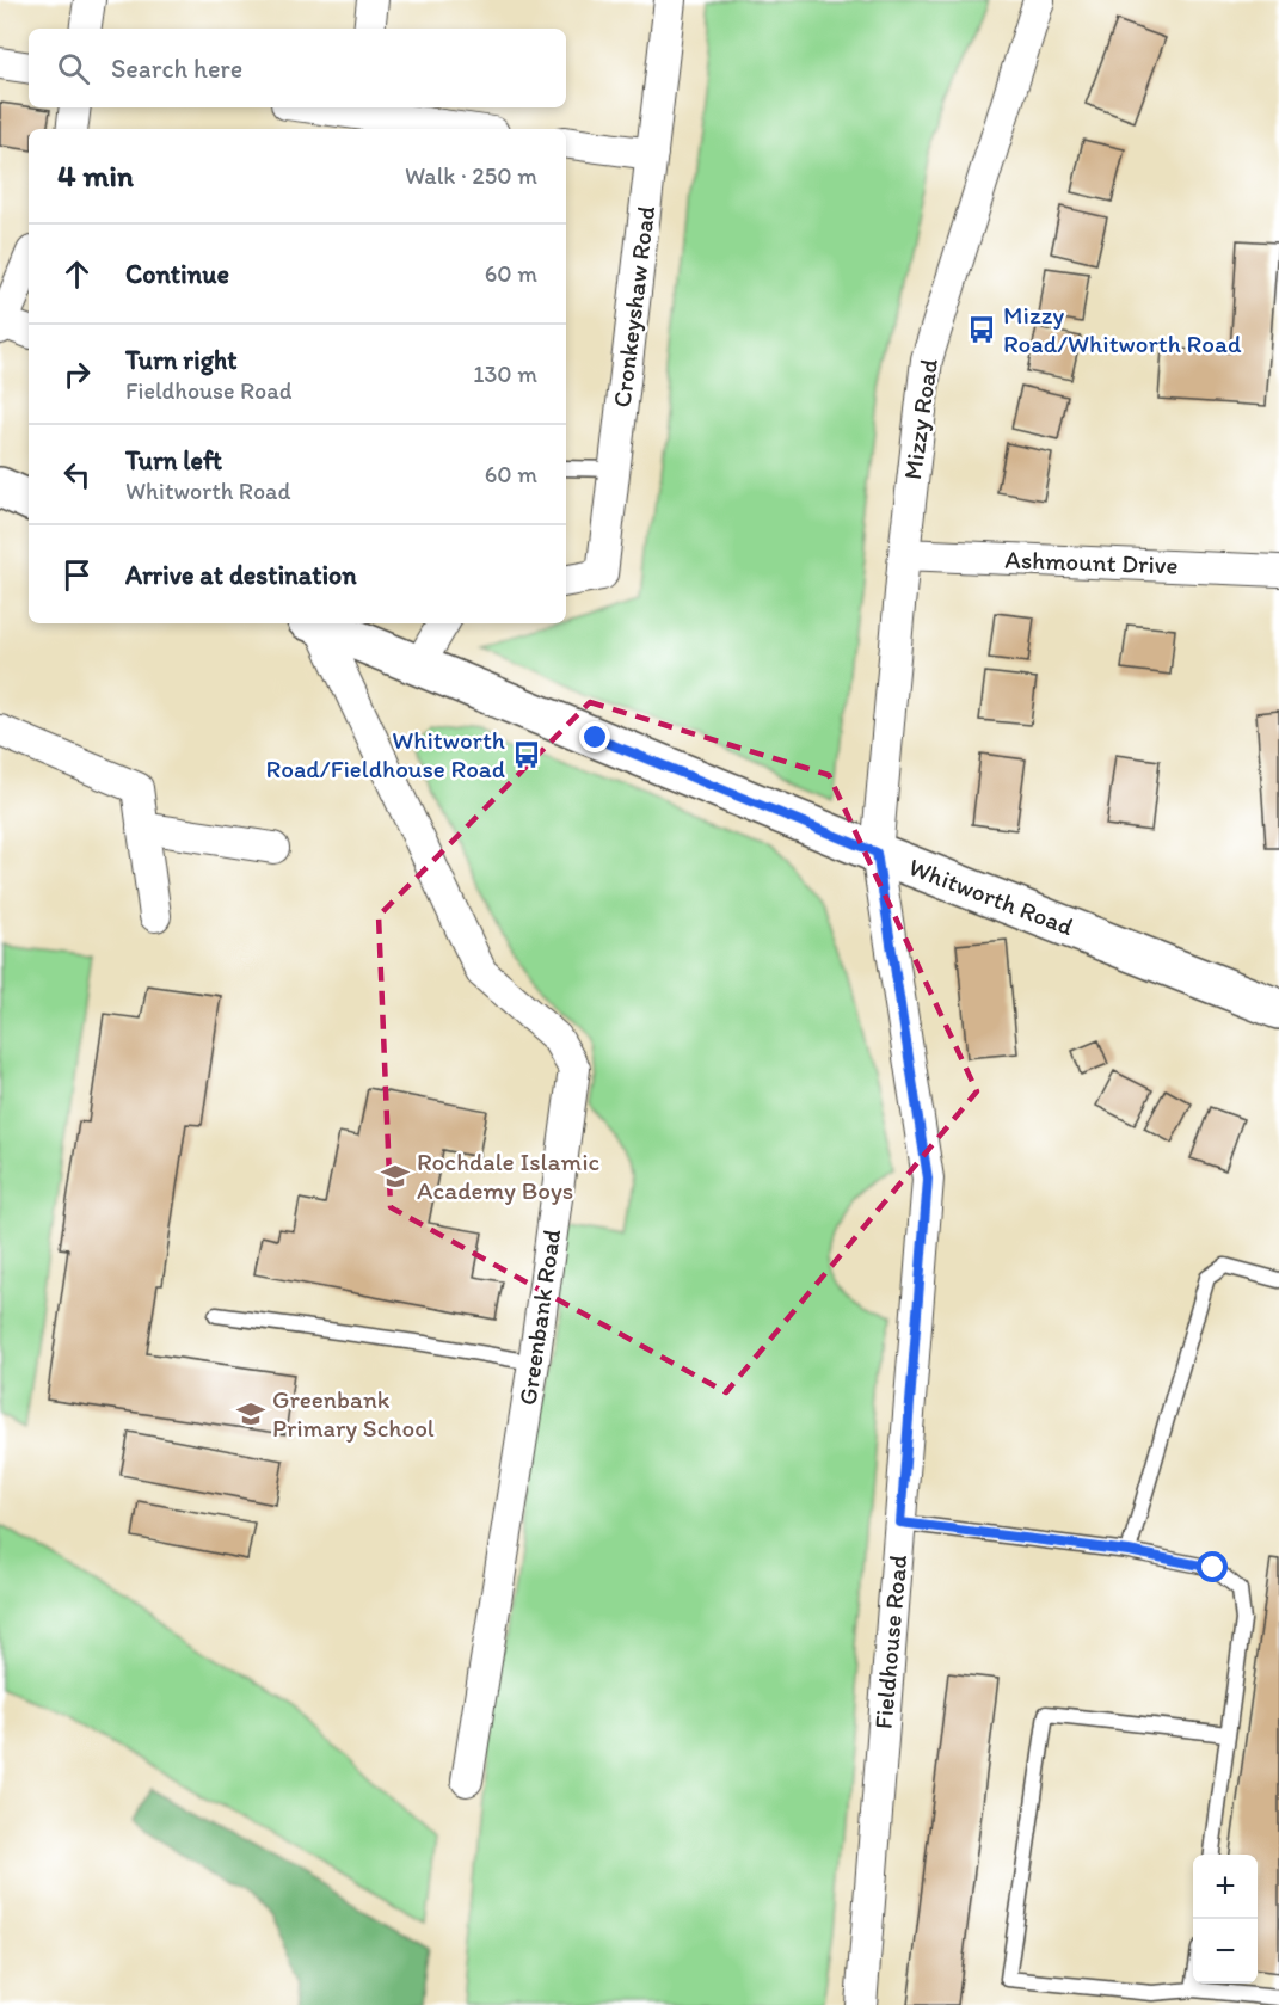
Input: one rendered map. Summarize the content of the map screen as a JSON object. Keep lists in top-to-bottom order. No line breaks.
{"streets":{"main road":["Whitworth Road"],"street":["Cronkeyshaw Road","Mizzy Road","Ashmount Drive","Greenbank Road","Fieldhouse Road"]},"crossings":[["Mizzy Road","Ashmount Drive"],["Mizzy Road","Whitworth Road"],["Mizzy Road","Fieldhouse Road"],["Whitworth Road","Fieldhouse Road"]],"places":{"bus stop":["Mizzy Road/Whitworth Road","Whitworth Road/Fieldhouse Road"],"school or university":["Rochdale Islamic Academy Boys","Greenbank Primary School"]},"page":{"search":"Search here","heading":["4 min","Walk · 250 m"],"list":[["Continue","60 m"],["Turn right","Fieldhouse Road","130 m"],["Turn left","Whitworth Road","60 m"],"Arrive at destination"],"map_buttons":["+","−"]}}
